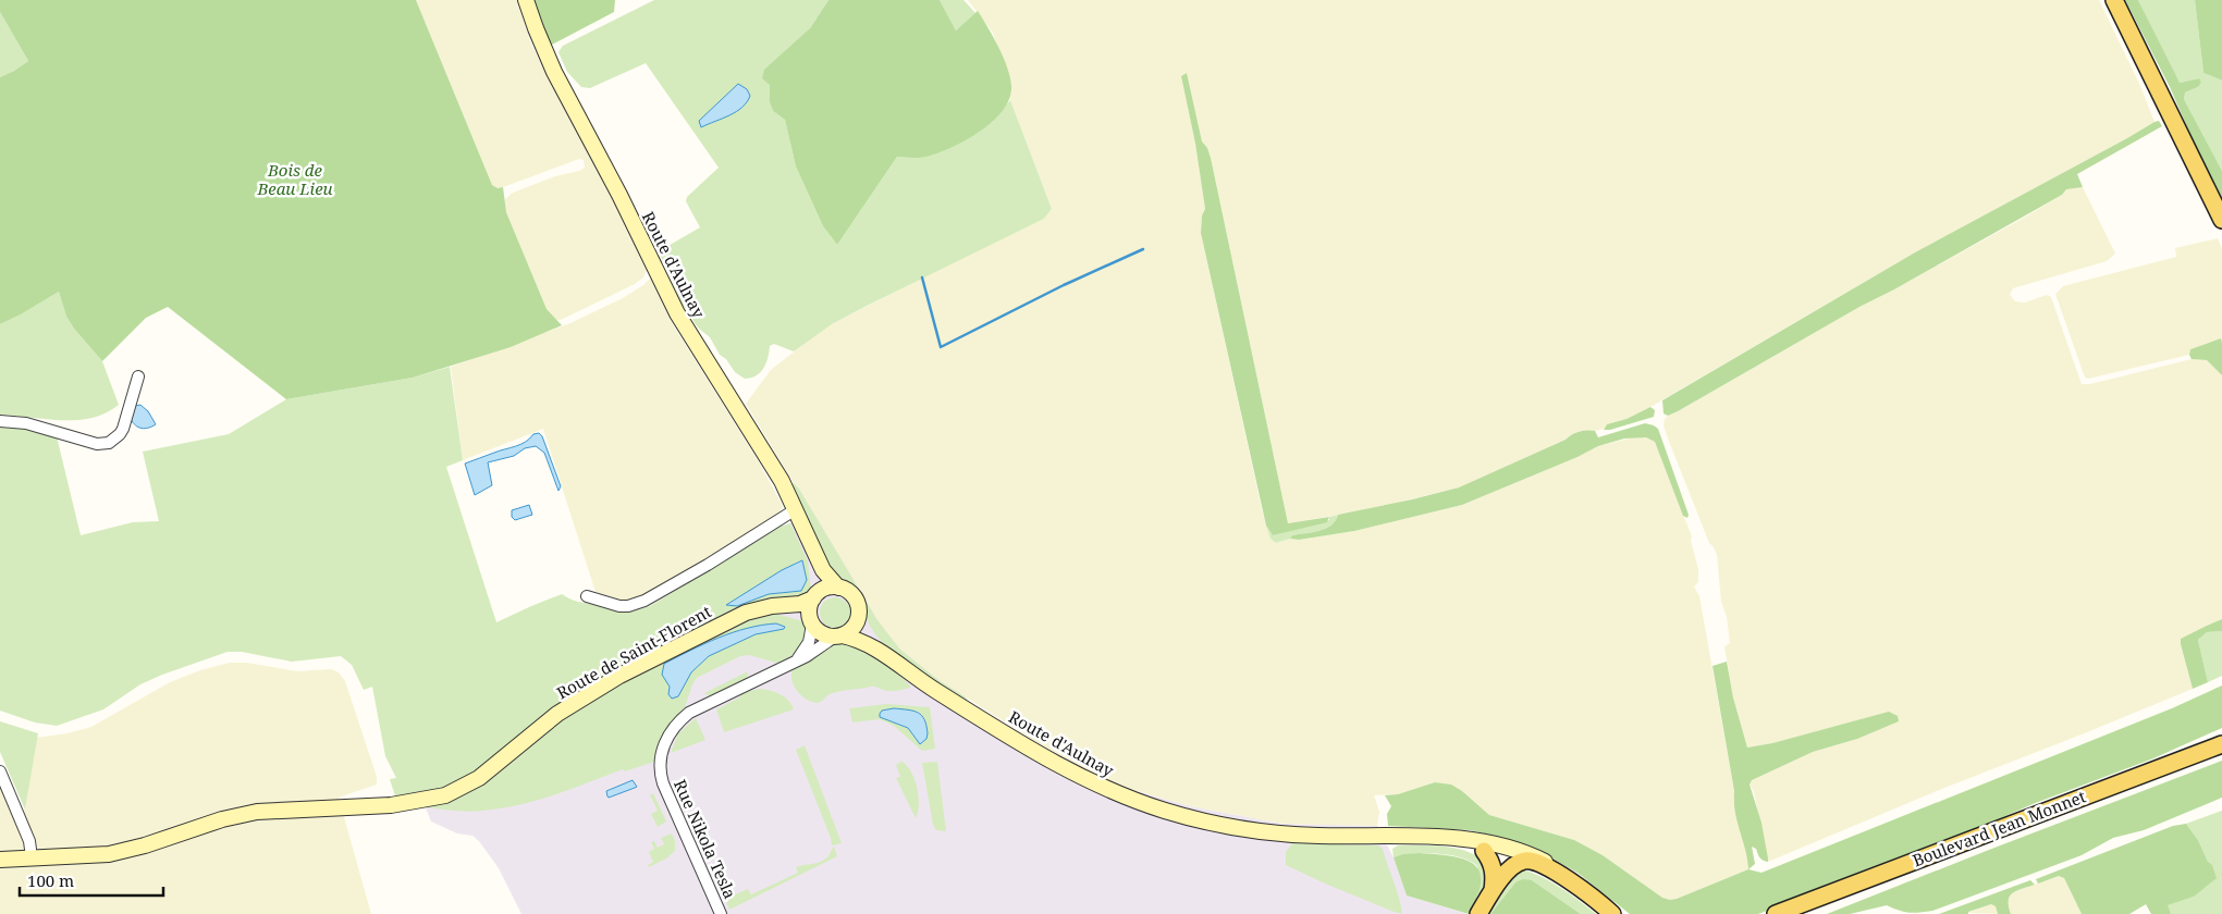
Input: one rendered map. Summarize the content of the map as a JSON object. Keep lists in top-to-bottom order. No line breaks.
{"streets":{"main road":["Boulevard Jean Monnet"],"street":["Route d'Aulnay","Route de Saint-Florent","Rue Nikola Tesla"]},"crossings":[["Route d'Aulnay","Route de Saint-Florent"],["Route d'Aulnay","Rue Nikola Tesla"],["Route de Saint-Florent","Rue Nikola Tesla"]],"parks":["Bois de Beau Lieu"],"scale_bar":"100 m"}
